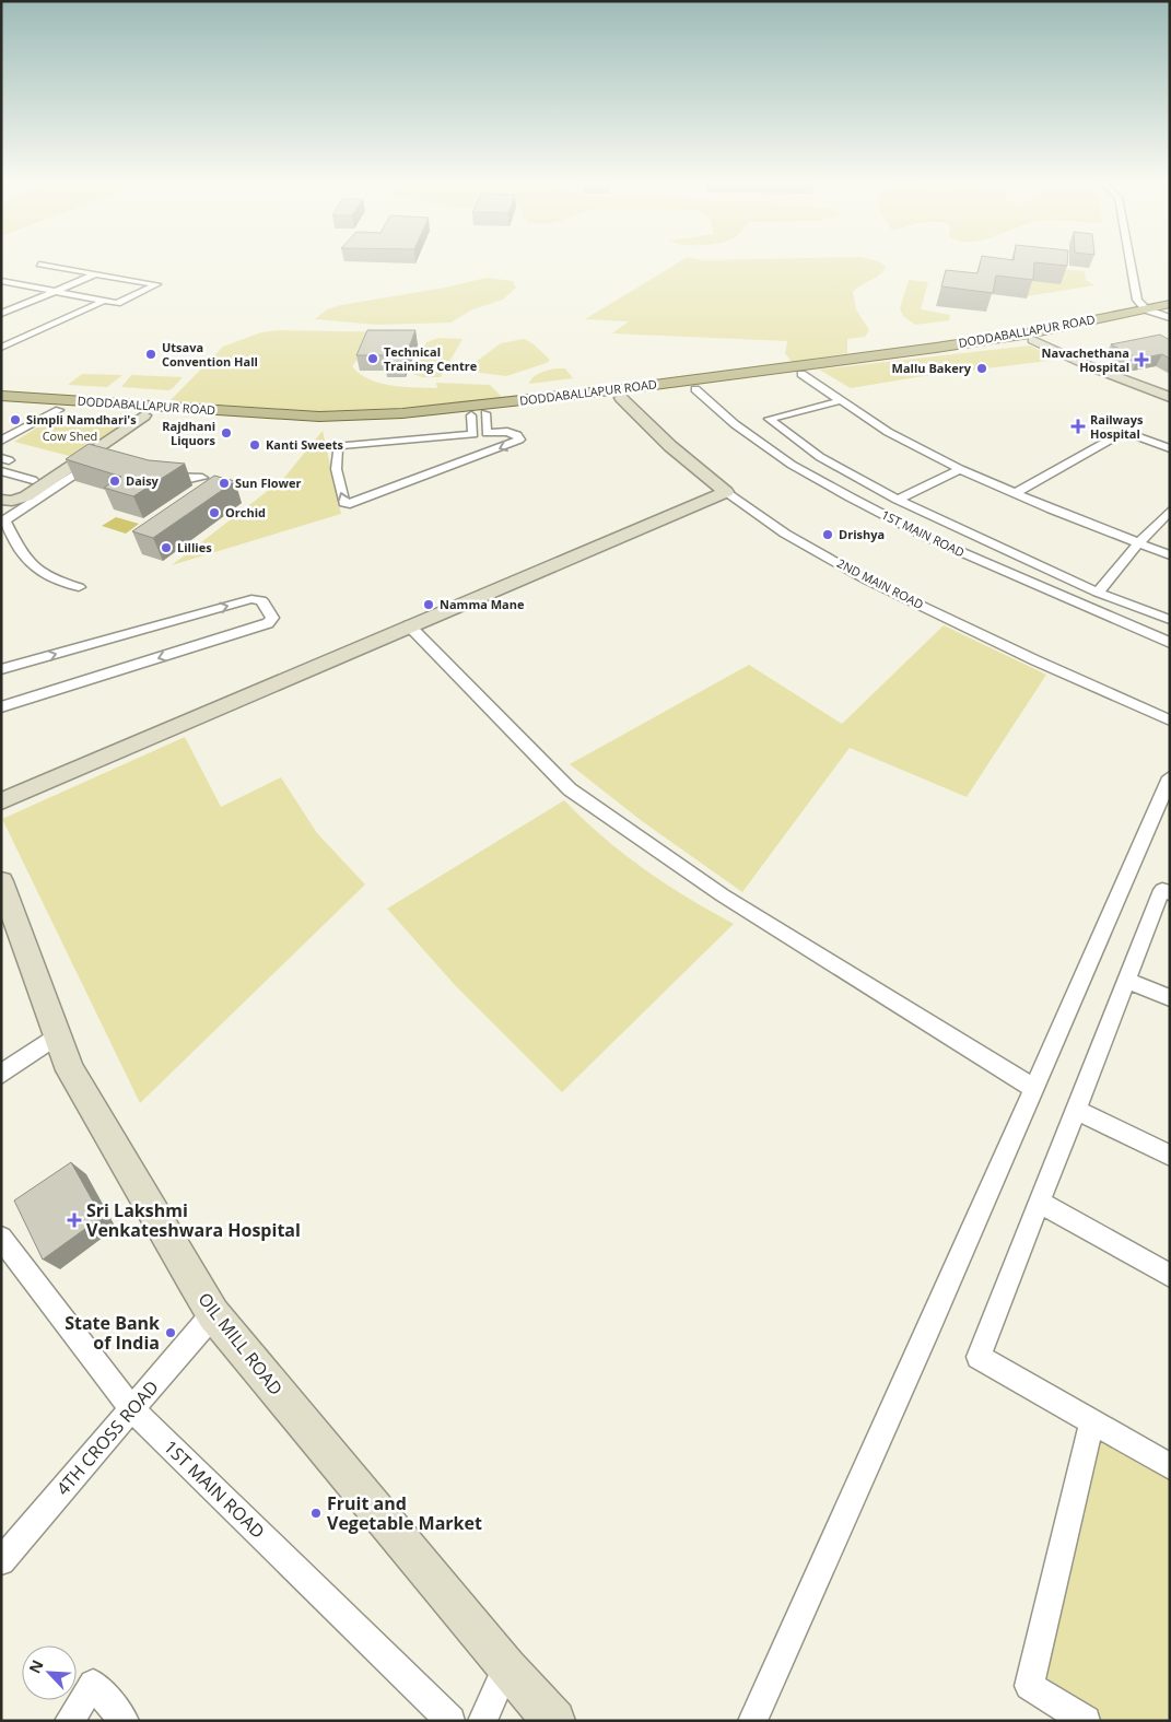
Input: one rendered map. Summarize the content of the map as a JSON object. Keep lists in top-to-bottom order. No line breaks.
{"streets":{"main road":["DODDABALLAPUR ROAD"],"street":["1ST MAIN ROAD","2ND MAIN ROAD","OIL MILL ROAD","4TH CROSS ROAD"]},"crossings":[["DODDABALLAPUR ROAD","1ST MAIN ROAD"],["DODDABALLAPUR ROAD","2ND MAIN ROAD"],["1ST MAIN ROAD","4TH CROSS ROAD"],["OIL MILL ROAD","4TH CROSS ROAD"]],"parks":["Cow Shed"],"places":{"other":["Utsava Convention Hall","Technical Training Centre","Mallu Bakery","Simpli Namdhari's","Rajdhani Liquors","Kanti Sweets","Daisy","Sun Flower","Orchid","Drishya","Lillies","Namma Mane","State Bank of India","Fruit and Vegetable Market"],"health":["Navachethana Hospital","Railways Hospital","Sri Lakshmi Venkateshwara Hospital"]},"north":"top left"}
